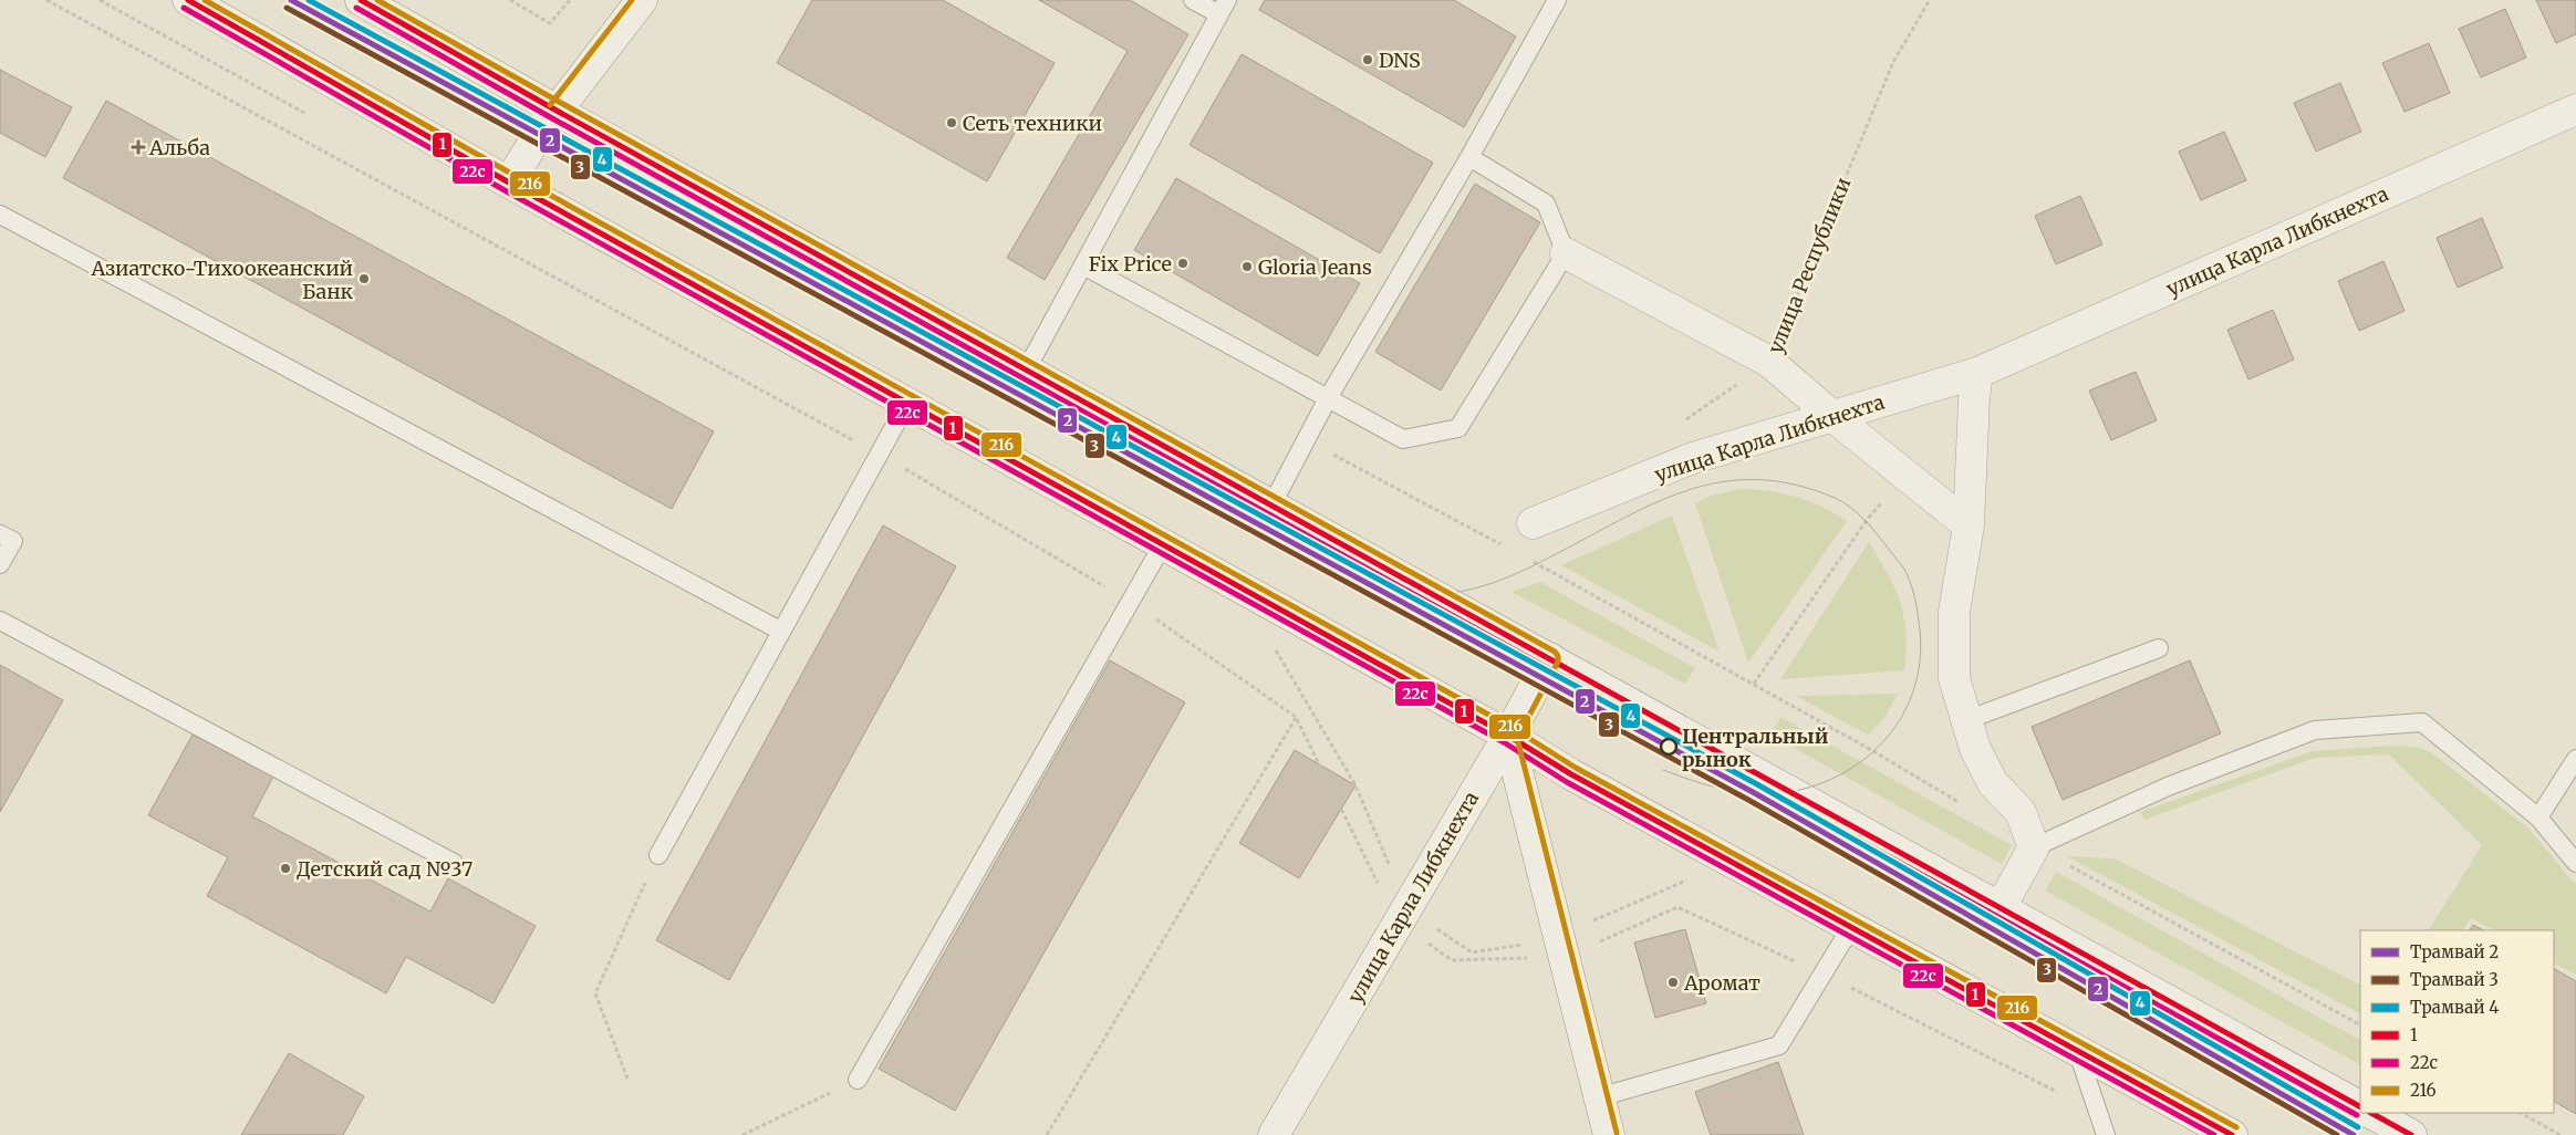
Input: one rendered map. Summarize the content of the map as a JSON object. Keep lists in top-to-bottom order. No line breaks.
{"streets":{"main road":["улица Карла Либкнехта"],"path":["улица Республики"]},"places":{"other":["DNS","Сеть техники","Fix Price","Gloria Jeans","Азиатско-Тихоокеанский Банк","Центральный рынок","Детский сад №37","Аромат"],"health":["Альба"]},"lines":["tram line 2","tram line 4","transit line 1","transit line 216","tram line 3","transit line 22с"],"legend":["Трамвай 2","Трамвай 3","Трамвай 4","1","22с","216"]}
